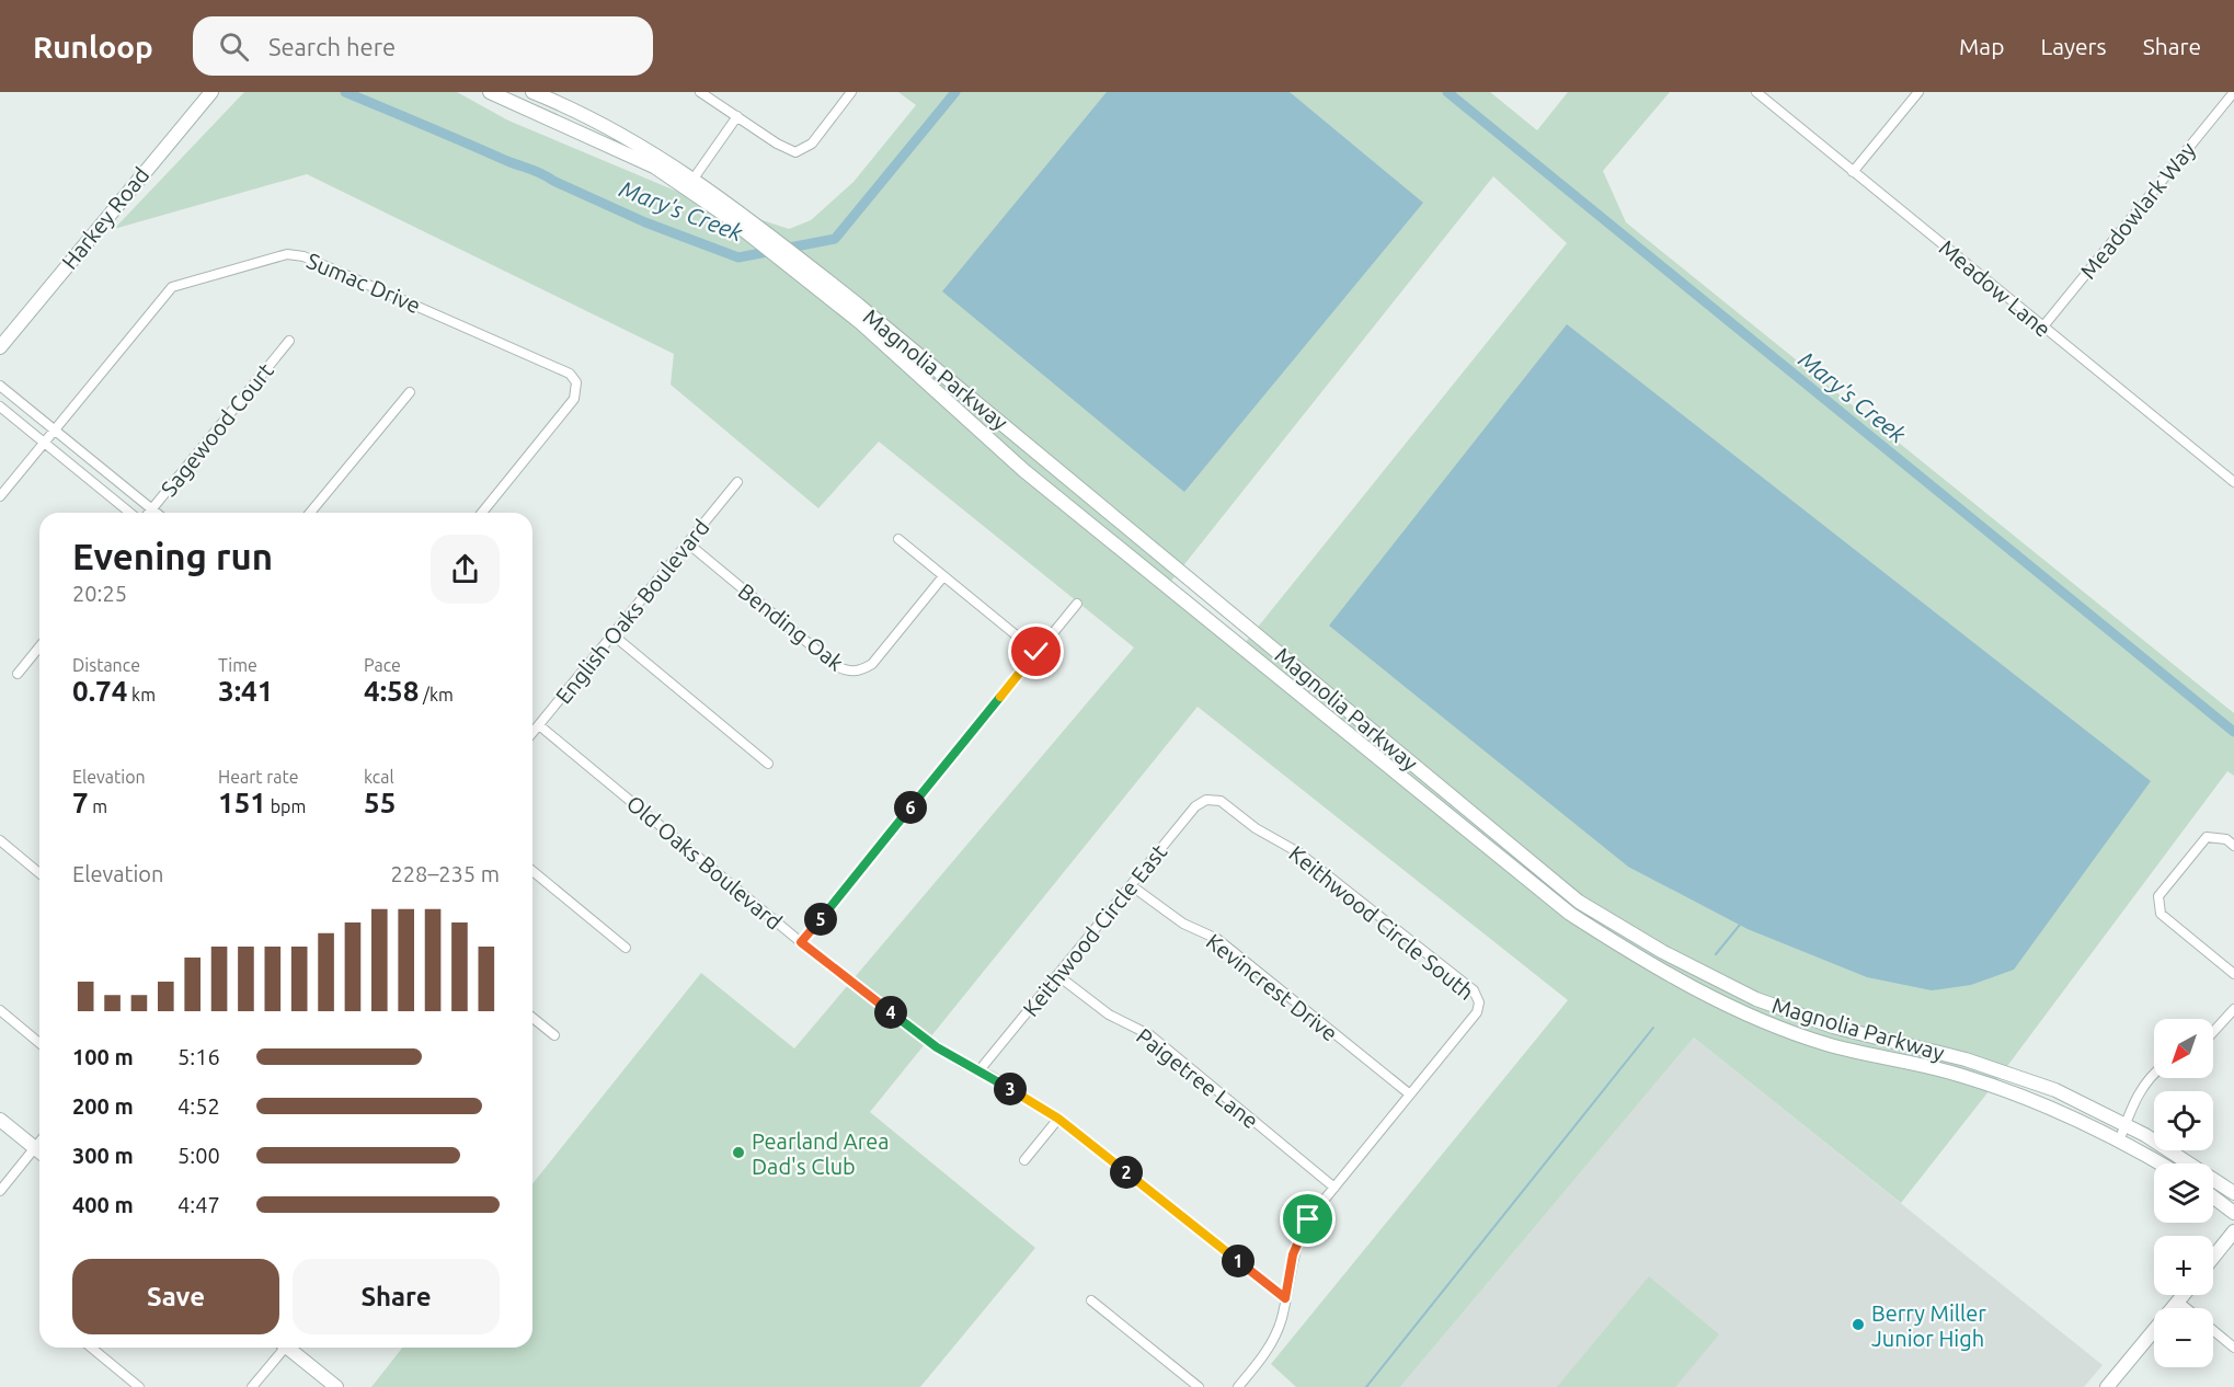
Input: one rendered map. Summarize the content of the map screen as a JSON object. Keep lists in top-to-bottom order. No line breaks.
{"streets":{"street":["Meadowlark Way","Harkey Road","Sumac Drive","Meadow Lane","Magnolia Parkway","Sagewood Court","English Oaks Boulevard","Bending Oak","Old Oaks Boulevard","Keithwood Circle South","Keithwood Circle East","Kevincrest Drive","Paigetree Lane"]},"crossings":[["Meadowlark Way","Meadow Lane"],["English Oaks Boulevard","Bending Oak"],["English Oaks Boulevard","Old Oaks Boulevard"],["Old Oaks Boulevard","Keithwood Circle East"],["Keithwood Circle South","Keithwood Circle East"],["Keithwood Circle South","Kevincrest Drive"],["Keithwood Circle East","Kevincrest Drive"],["Keithwood Circle East","Paigetree Lane"]],"water":["Mary's Creek"],"places":["Pearland Area Dad's Club","Berry Miller Junior High"],"north":"bottom left","page":{"header":"Runloop","search":"Search here","nav":["Map","Layers","Share"],"heading":["Evening run","20:25"],"stats":[["Distance","0.74 km"],["Time","3:41"],["Pace","4:58 /km"],["Elevation","7 m"],["Heart rate","151 bpm"],["kcal","55"]],"pins":["6","5","4","3","2","1"],"chart":["Elevation","228–235 m"],"map_buttons":["+","−"],"list":[{"name":"100 m","note":"5:16"},{"name":"200 m","note":"4:52"},{"name":"300 m","note":"5:00"},{"name":"400 m","note":"4:47"}],"buttons":["Save","Share"]}}
